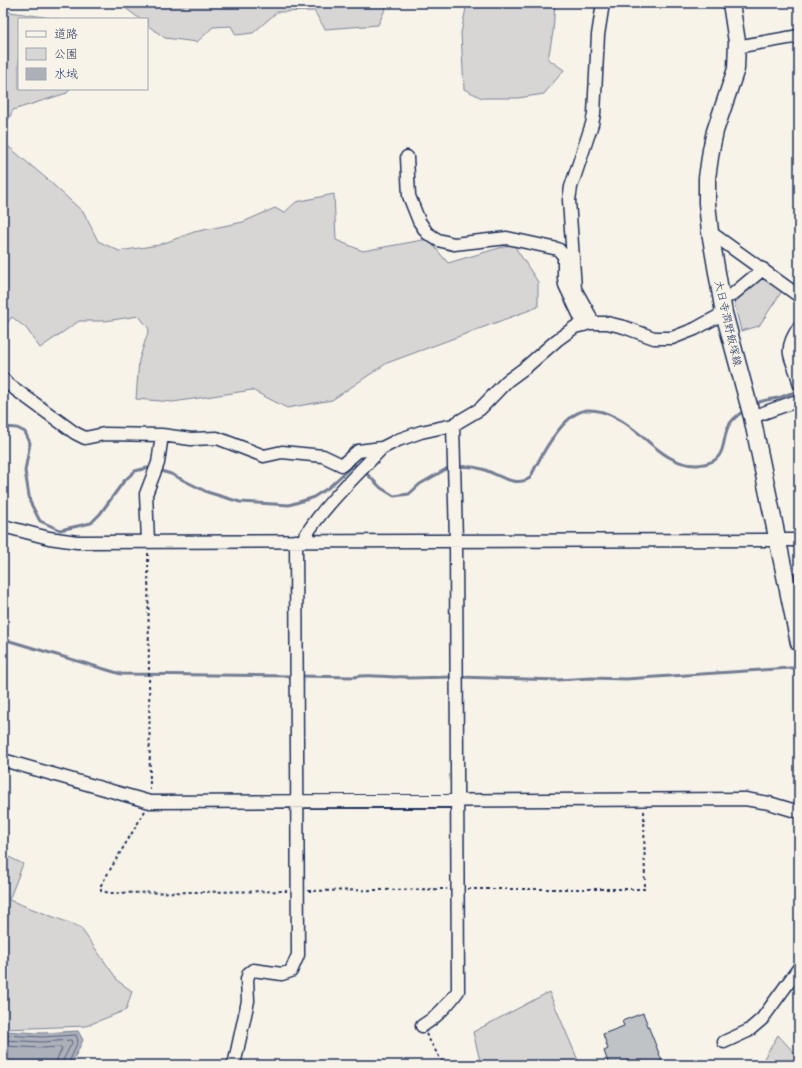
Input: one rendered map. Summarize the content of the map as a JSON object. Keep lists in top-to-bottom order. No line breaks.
{"streets":{"main road":["大日寺潤野飯塚線"]},"legend":["道路","公園","水域"]}
